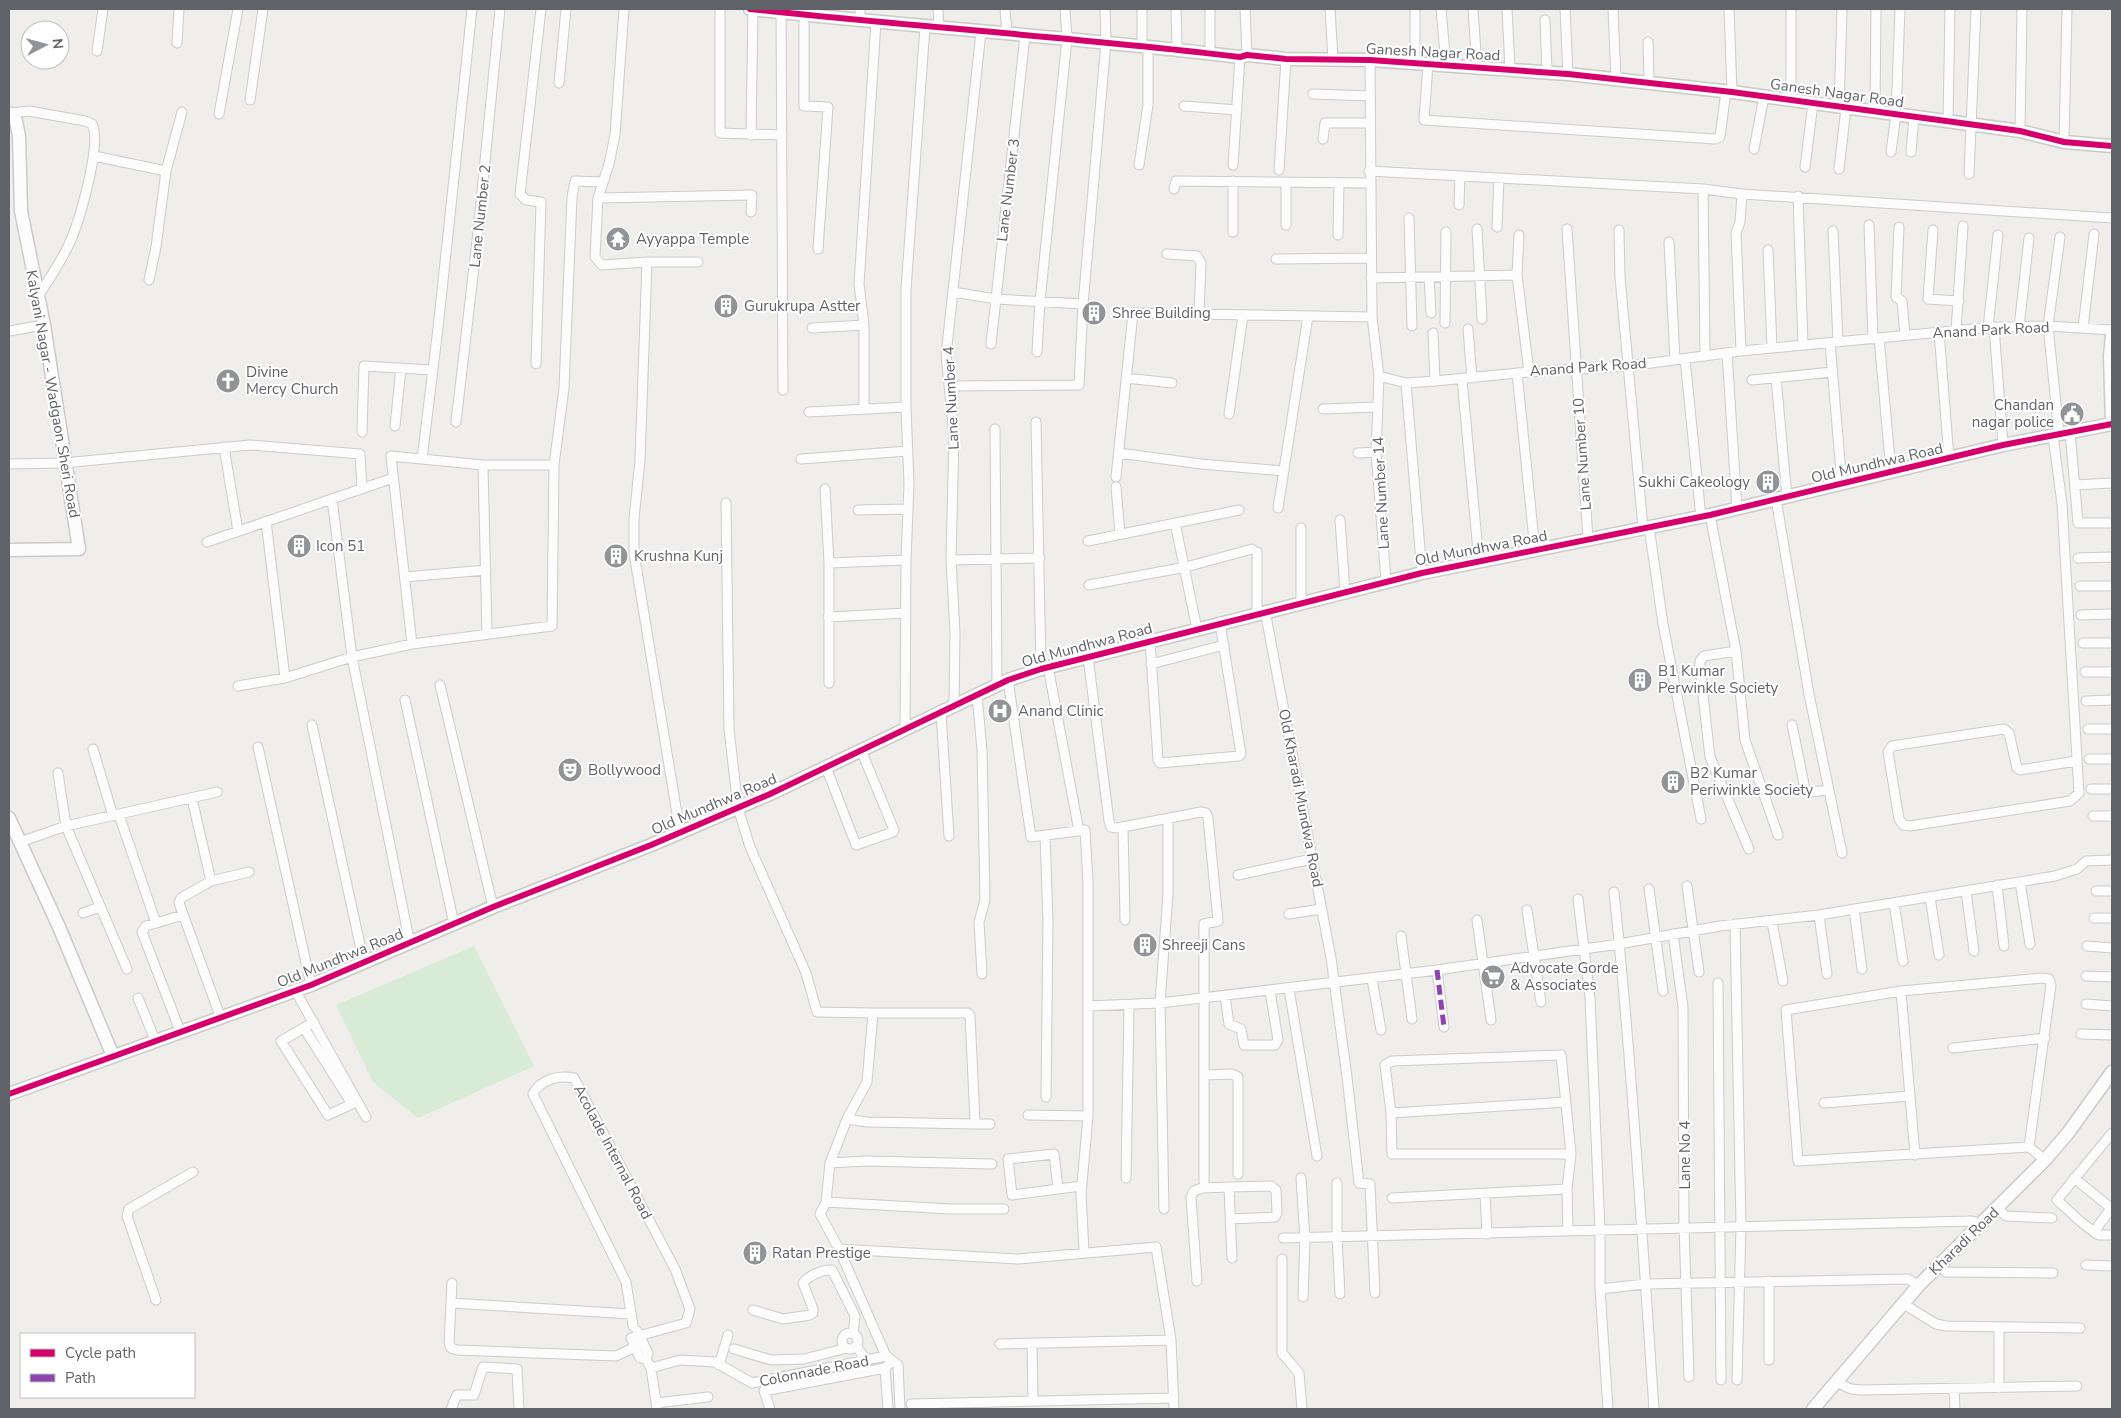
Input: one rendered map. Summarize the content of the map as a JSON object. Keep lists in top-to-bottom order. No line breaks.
{"streets":{"street":["Ganesh Nagar Road","Lane Number 3","Lane Number 2","Anand Park Road","Kalyani Nagar - Wadgaon Sheri Road","Lane Number 4","Lane Number 10","Old Mundhwa Road","Lane Number 14","Old Kharadi Mundwa Road","Acolade Internal Road","Lane No 4","Kharadi Road","Colonnade Road"]},"crossings":[["Ganesh Nagar Road","Lane Number 3"],["Ganesh Nagar Road","Lane Number 4"],["Anand Park Road","Lane Number 10"],["Anand Park Road","Lane Number 14"],["Lane Number 4","Old Mundhwa Road"],["Lane Number 10","Old Mundhwa Road"],["Old Mundhwa Road","Lane Number 14"],["Old Mundhwa Road","Old Kharadi Mundwa Road"]],"places":{"temple":["Ayyappa Temple"],"building":["Gurukrupa Astter","Shree Building","Sukhi Cakeology","Icon 51","Krushna Kunj","B1 Kumar Perwinkle Society","B2 Kumar Periwinkle Society","Shreeji Cans","Ratan Prestige"],"church":["Divine Mercy Church"],"public building":["Chandan nagar police"],"hospital":["Anand Clinic"],"theatre":["Bollywood"],"supermarket":["Advocate Gorde & Associates"]},"legend":["Cycle path","Path"],"north":"right"}
